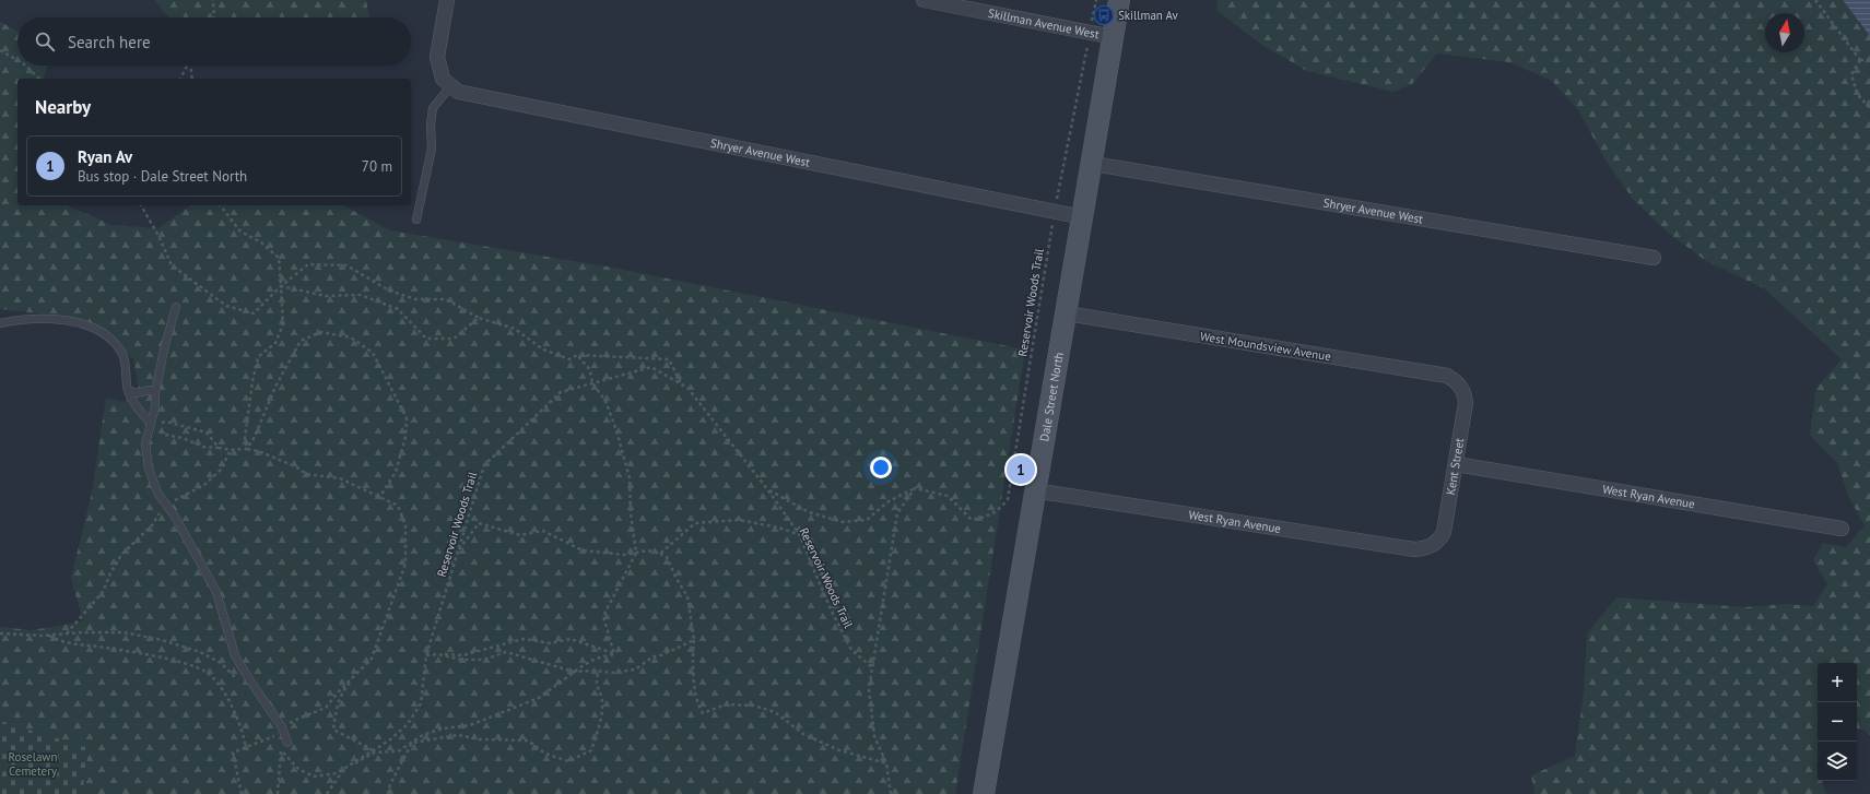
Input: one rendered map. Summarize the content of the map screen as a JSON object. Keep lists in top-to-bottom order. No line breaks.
{"streets":{"main road":["Dale Street North"],"street":["Skillman Avenue West","Shryer Avenue West","West Moundsview Avenue","Kent Street","West Ryan Avenue"],"path":["Reservoir Woods Trail"]},"crossings":[["Skillman Avenue West","Reservoir Woods Trail"],["Skillman Avenue West","Dale Street North"],["Shryer Avenue West","Reservoir Woods Trail"],["Shryer Avenue West","Dale Street North"],["West Moundsview Avenue","Dale Street North"],["West Moundsview Avenue","Kent Street"],["Dale Street North","West Ryan Avenue"],["Kent Street","West Ryan Avenue"]],"parks":["Roselawn Cemetery"],"places":{"bus stop":["Skillman Av"]},"north":"top","page":{"search":"Search here","heading":"Nearby","list":[{"mark":"1","name":"Ryan Av","note":"Bus stop · Dale Street North","value":"70 m"}],"pins":"1","map_buttons":["+","−"]}}
